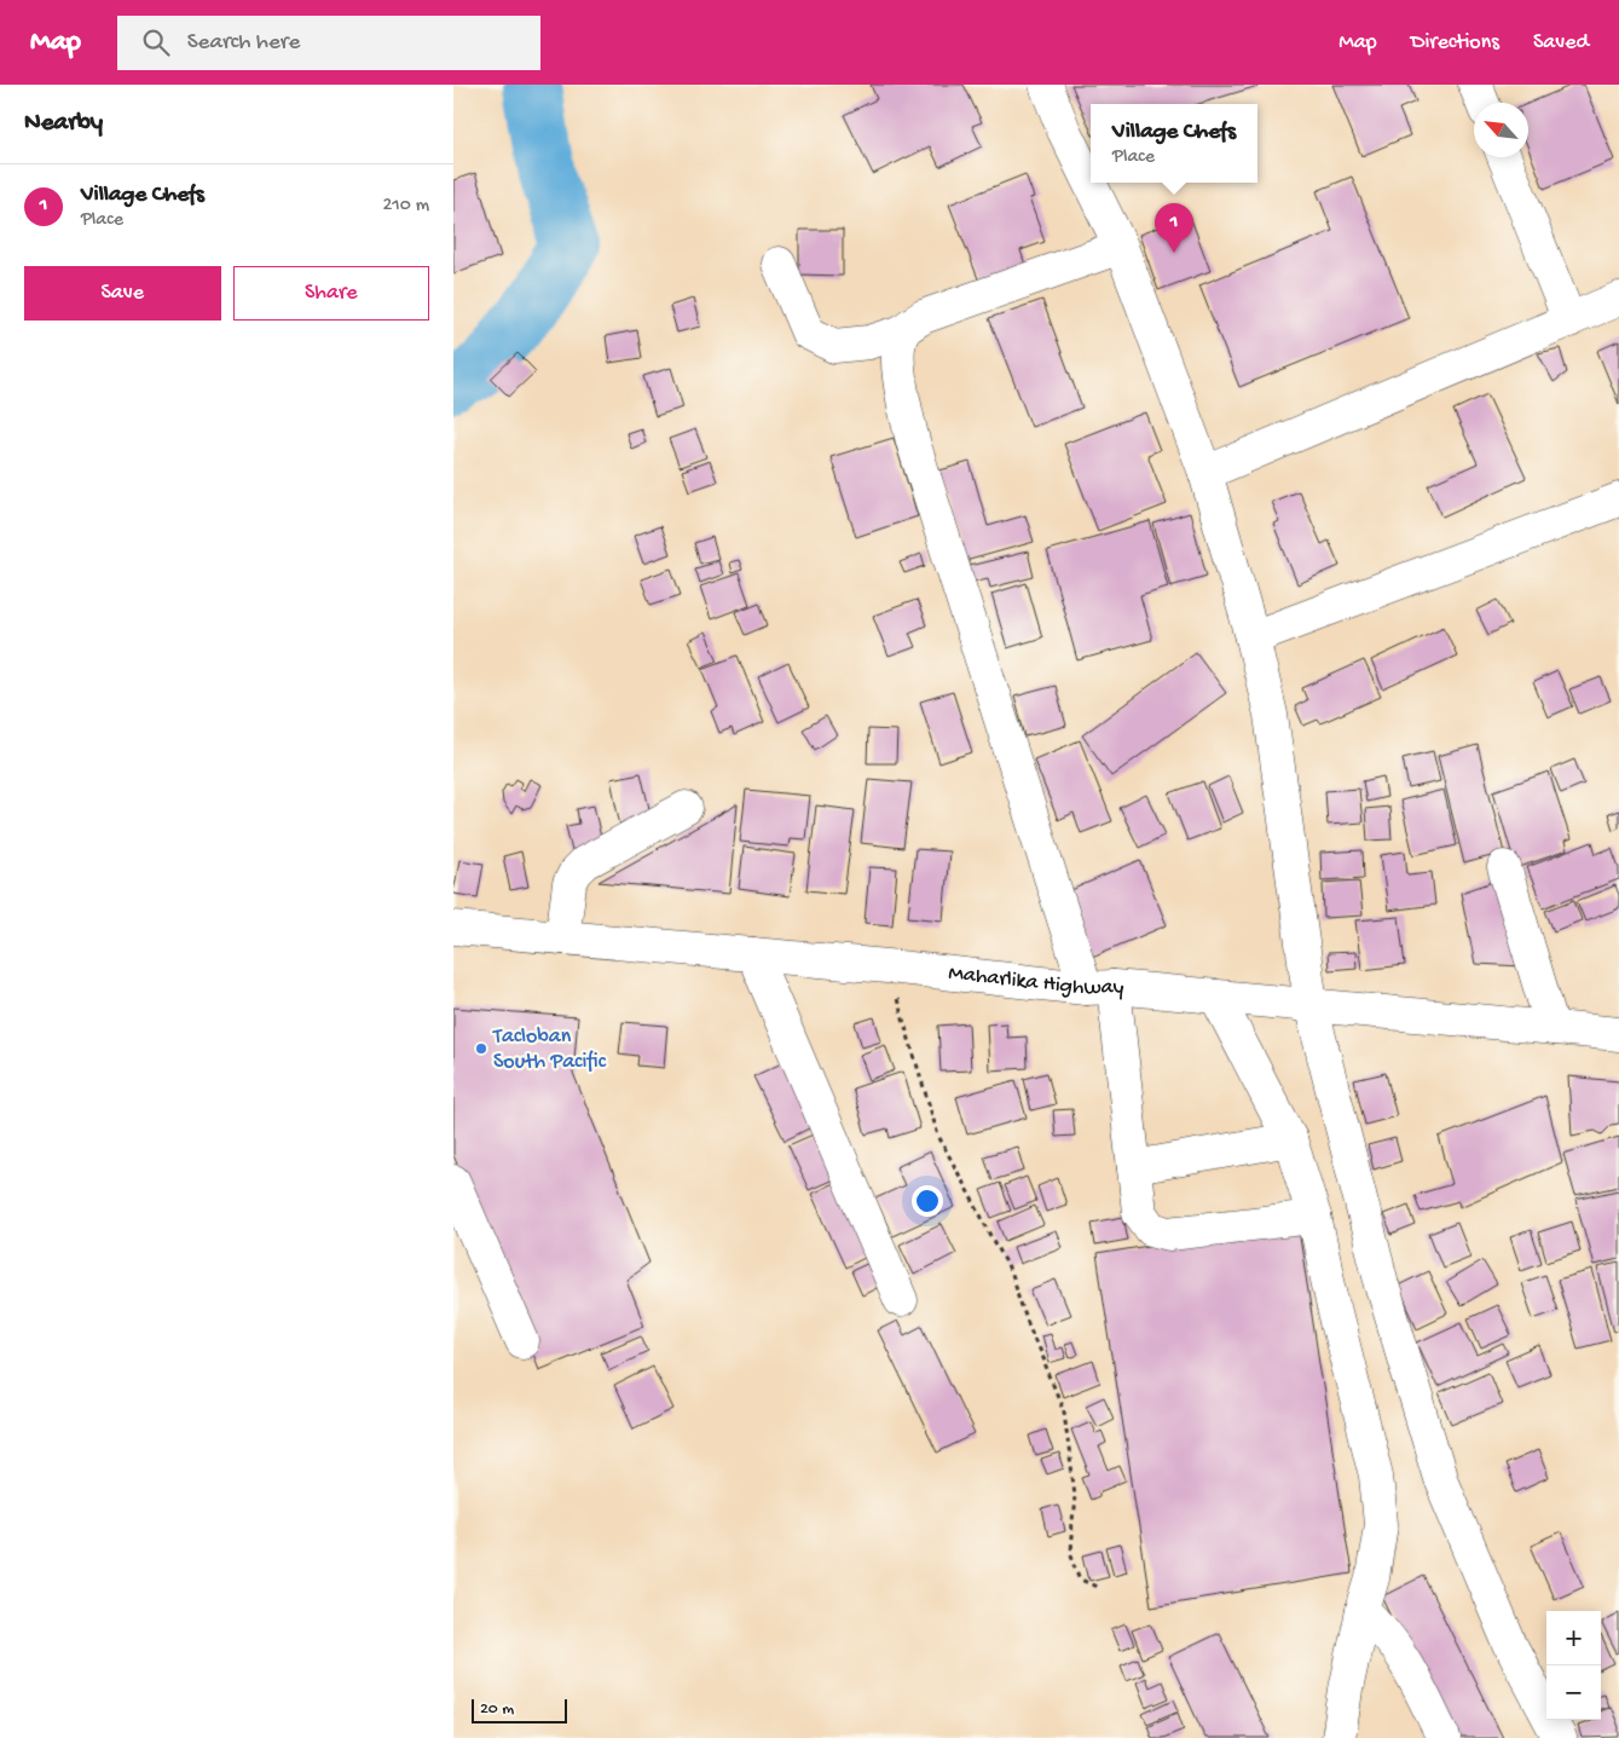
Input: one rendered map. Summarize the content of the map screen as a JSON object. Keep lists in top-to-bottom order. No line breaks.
{"streets":{"street":["Maharlika Highway"]},"places":["Tacloban South Pacific"],"scale_bar":"20 m","north":"top left","page":{"header":"Map","search":"Search here","nav":["Map","Directions","Saved"],"heading":"Nearby","popup":["Village Chefs","Place"],"list":[{"mark":"1","name":"Village Chefs","note":"Place","value":"210 m"}],"pins":"1","buttons":["Save","Share"],"map_buttons":["+","−"],"scale":"20 m"}}
